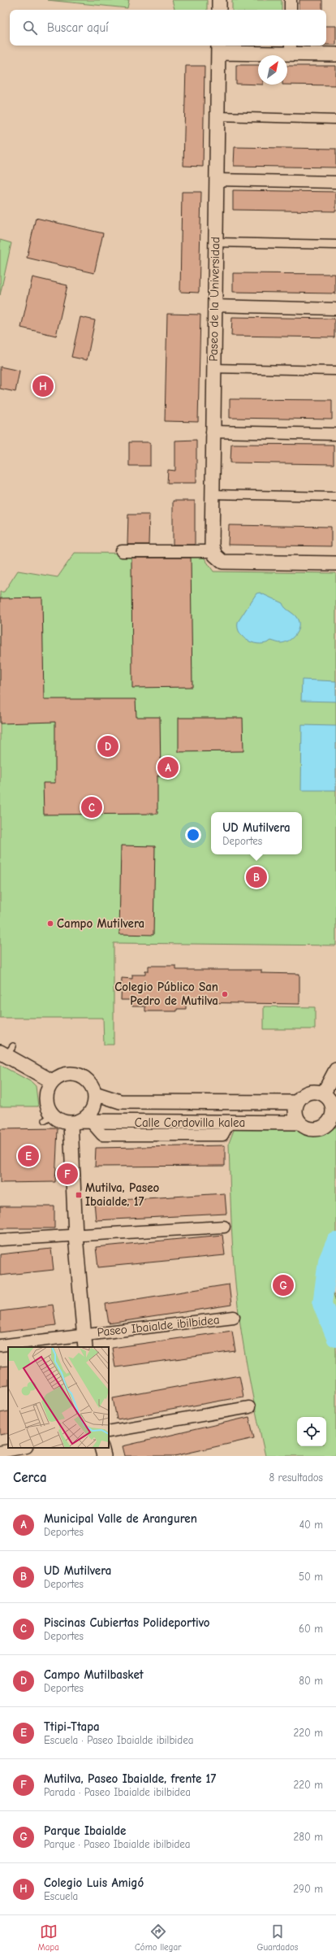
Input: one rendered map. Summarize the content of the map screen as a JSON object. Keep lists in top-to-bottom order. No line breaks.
{"streets":{"street":["Paseo de la Universidad","Calle Cordovilla kalea","Paseo Ibaialde ibilbidea"]},"crossings":[["Calle Cordovilla kalea","Paseo Ibaialde ibilbidea"]],"places":{"other":["Campo Mutilvera","Colegio Público San Pedro de Mutilva"],"transit":["Mutilva, Paseo Ibaialde, 17"]},"north":"top right","page":{"search":"Buscar aquí","pins":["H","D","A","C","B","E","F","G"],"popup":["UD Mutilvera","Deportes"],"heading":["Cerca","8 resultados"],"list":[{"mark":"A","name":"Municipal Valle de Aranguren","note":"Deportes","value":"40 m"},{"mark":"B","name":"UD Mutilvera","note":"Deportes","value":"50 m"},{"mark":"C","name":"Piscinas Cubiertas Polideportivo","note":"Deportes","value":"60 m"},{"mark":"D","name":"Campo Mutilbasket","note":"Deportes","value":"80 m"},{"mark":"E","name":"Ttipi-Ttapa","note":"Escuela · Paseo Ibaialde ibilbidea","value":"220 m"},{"mark":"F","name":"Mutilva, Paseo Ibaialde, frente 17","note":"Parada · Paseo Ibaialde ibilbidea","value":"220 m"},{"mark":"G","name":"Parque Ibaialde","note":"Parque · Paseo Ibaialde ibilbidea","value":"280 m"},{"mark":"H","name":"Colegio Luis Amigó","note":"Escuela","value":"290 m"}],"nav":["Mapa","Cómo llegar","Guardados"]}}
